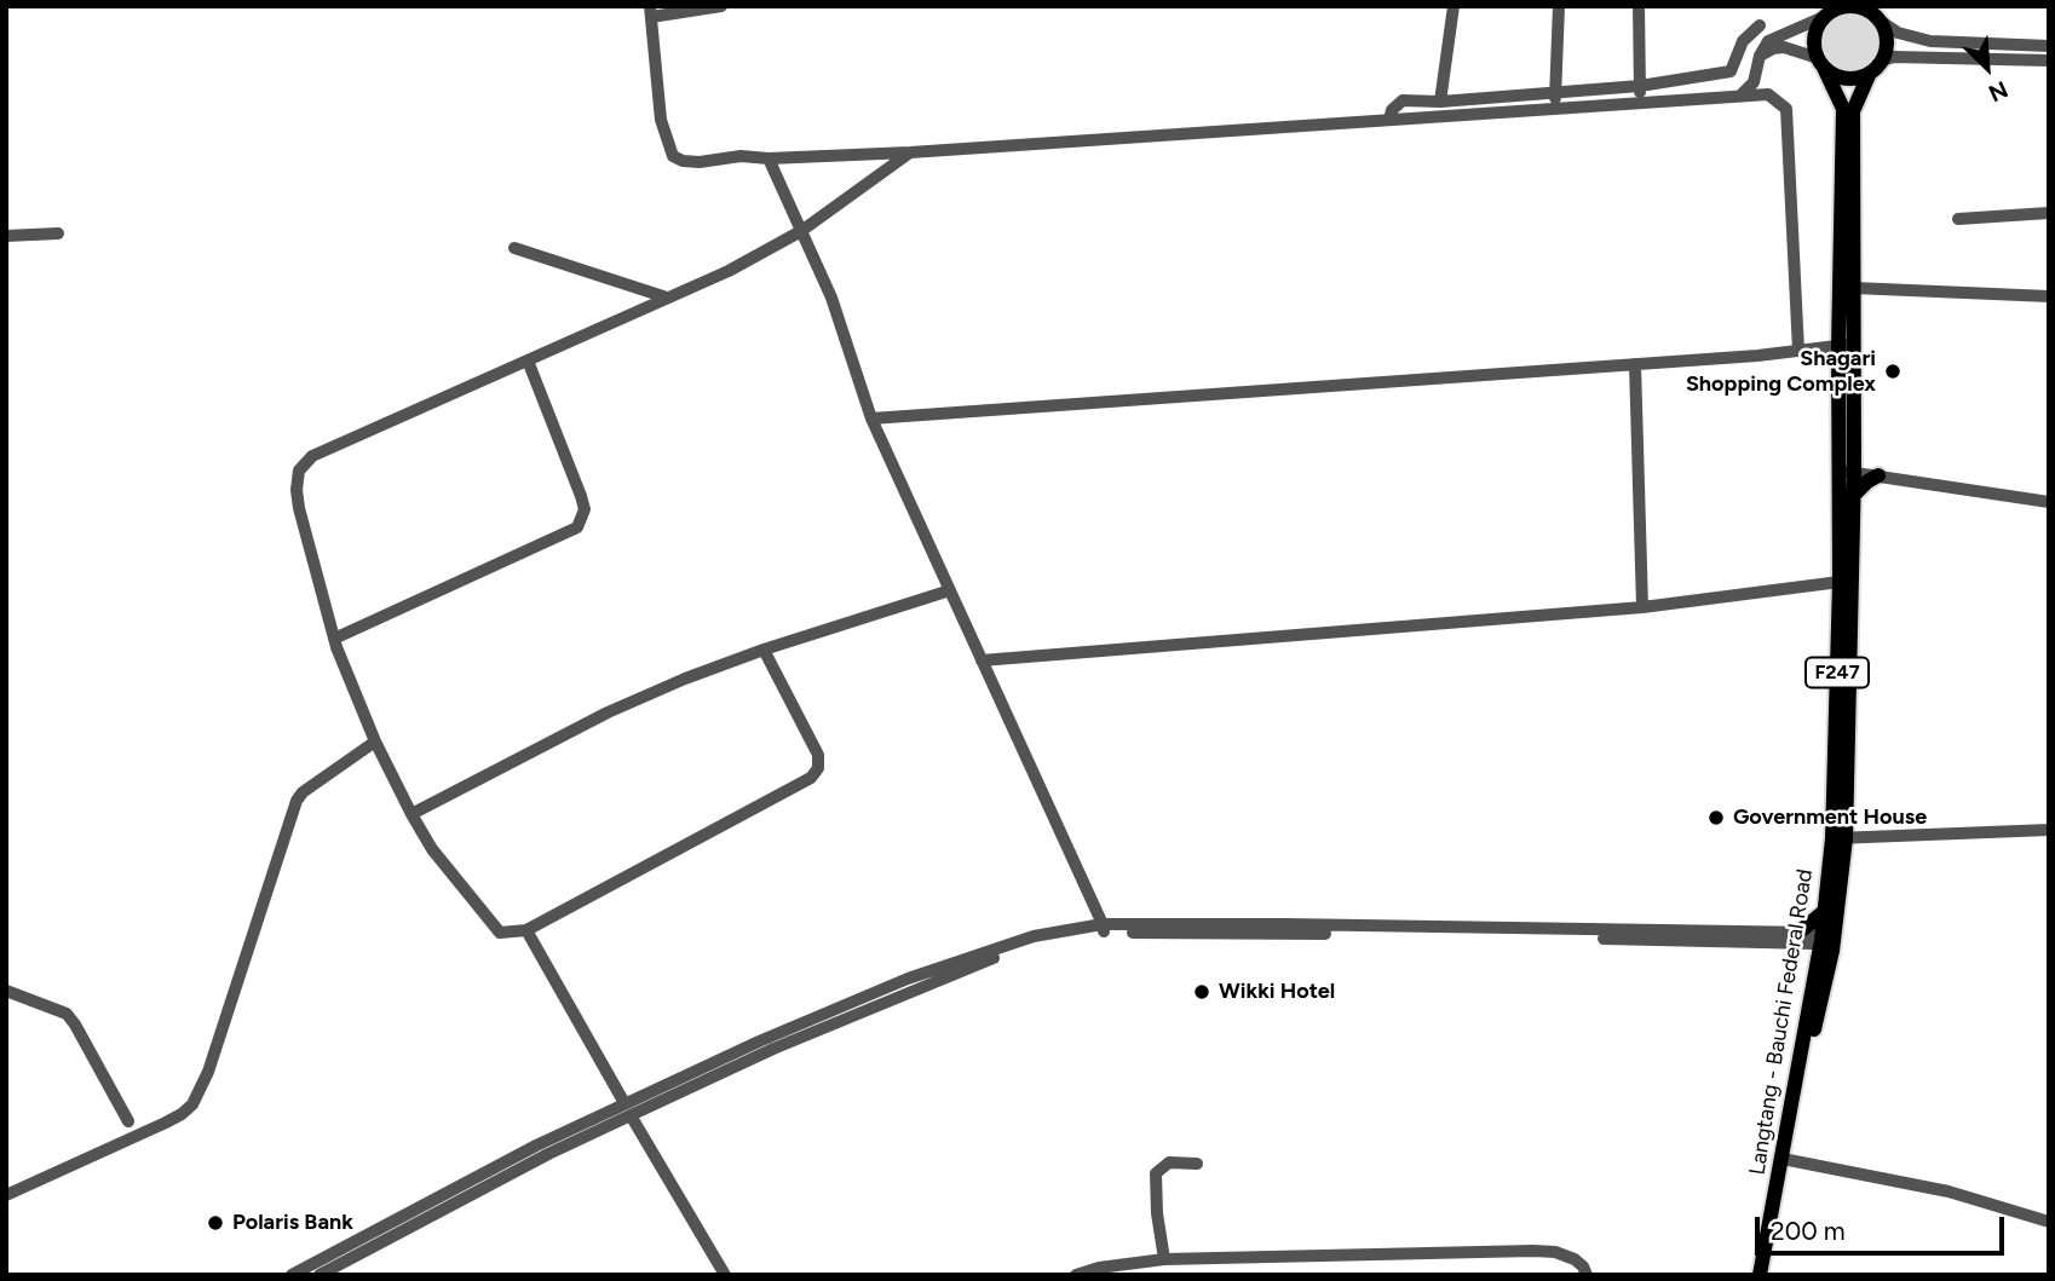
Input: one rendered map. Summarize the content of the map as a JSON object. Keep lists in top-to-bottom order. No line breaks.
{"streets":{"main road":["F247","Langtang - Bauchi Federal Road"]},"crossings":[["F247","Langtang - Bauchi Federal Road"]],"places":["Shagari Shopping Complex","Government House","Wikki Hotel","Polaris Bank"],"scale_bar":"200 m","north":"bottom right"}
